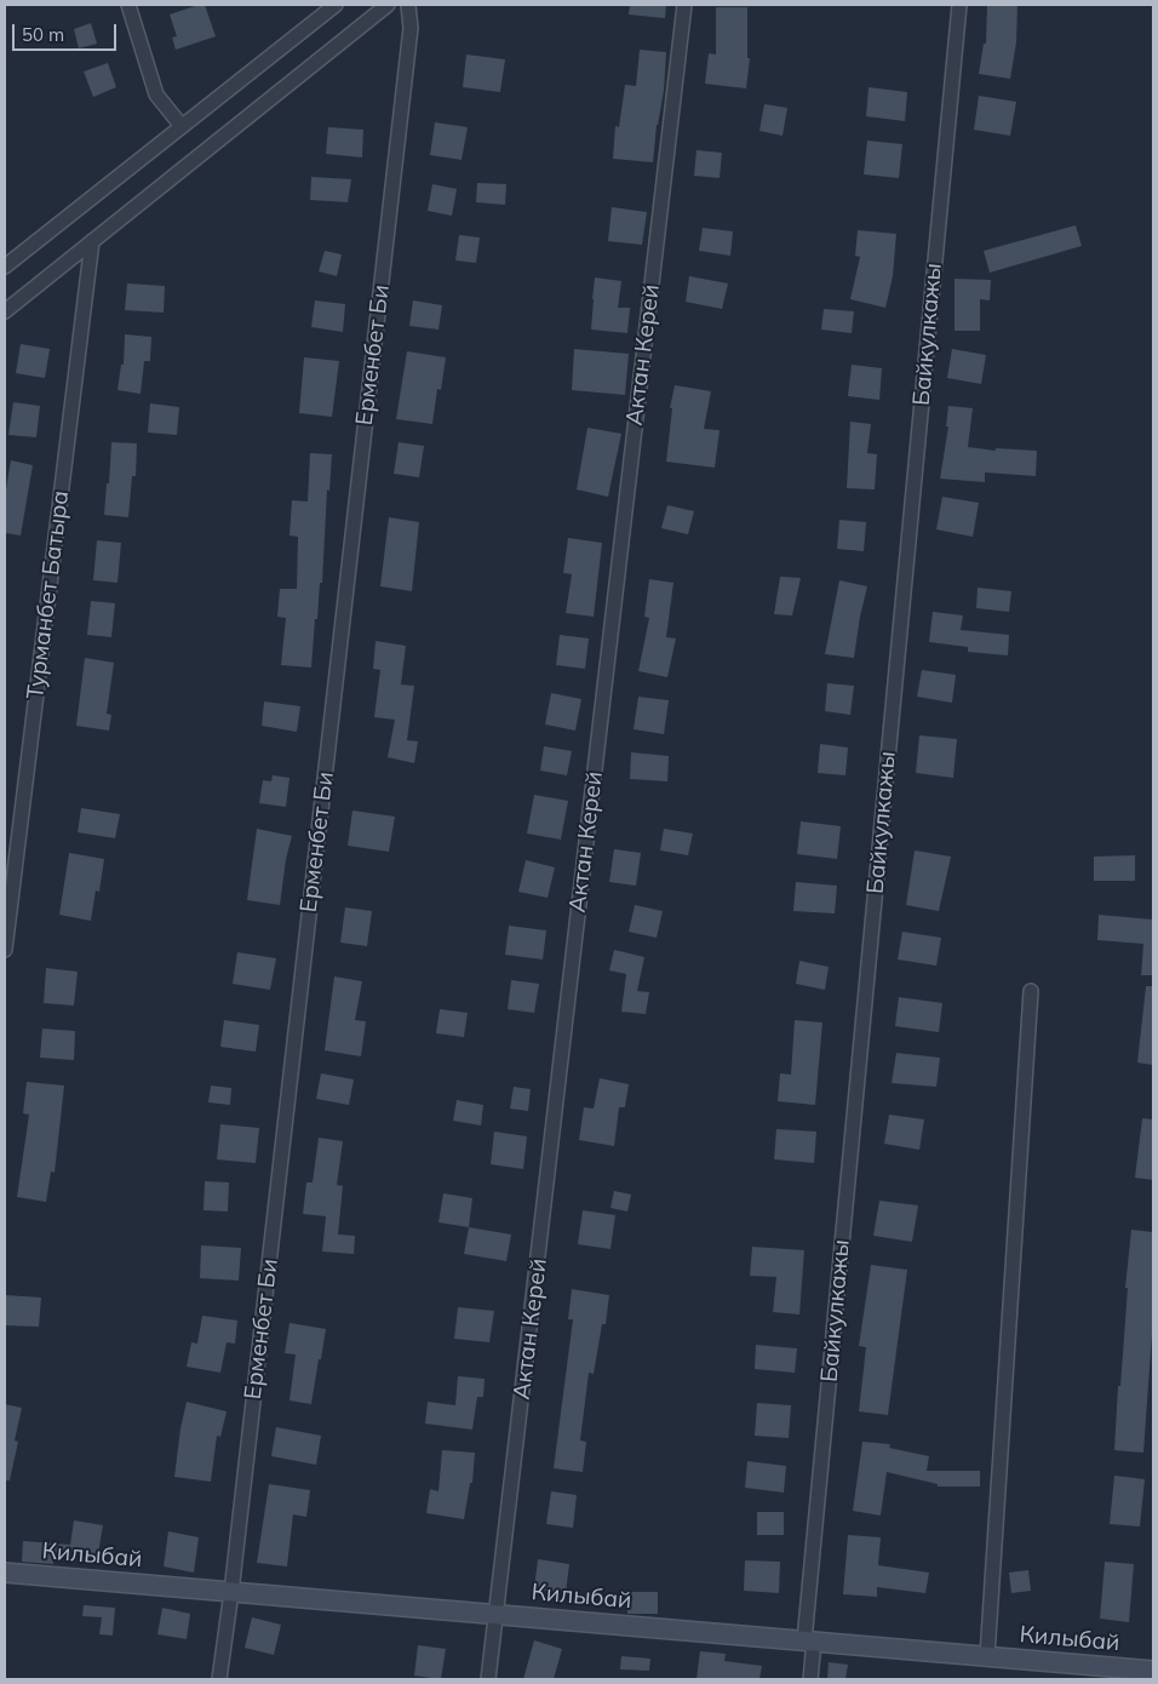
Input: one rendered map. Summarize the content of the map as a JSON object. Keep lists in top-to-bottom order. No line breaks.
{"streets":{"street":["Байкулкажы","Ерменбет Би","Актан Керей","Турманбет Батыра","Килыбай"]},"crossings":[["Байкулкажы","Килыбай"],["Ерменбет Би","Килыбай"],["Актан Керей","Килыбай"]],"scale_bar":"50 m"}
